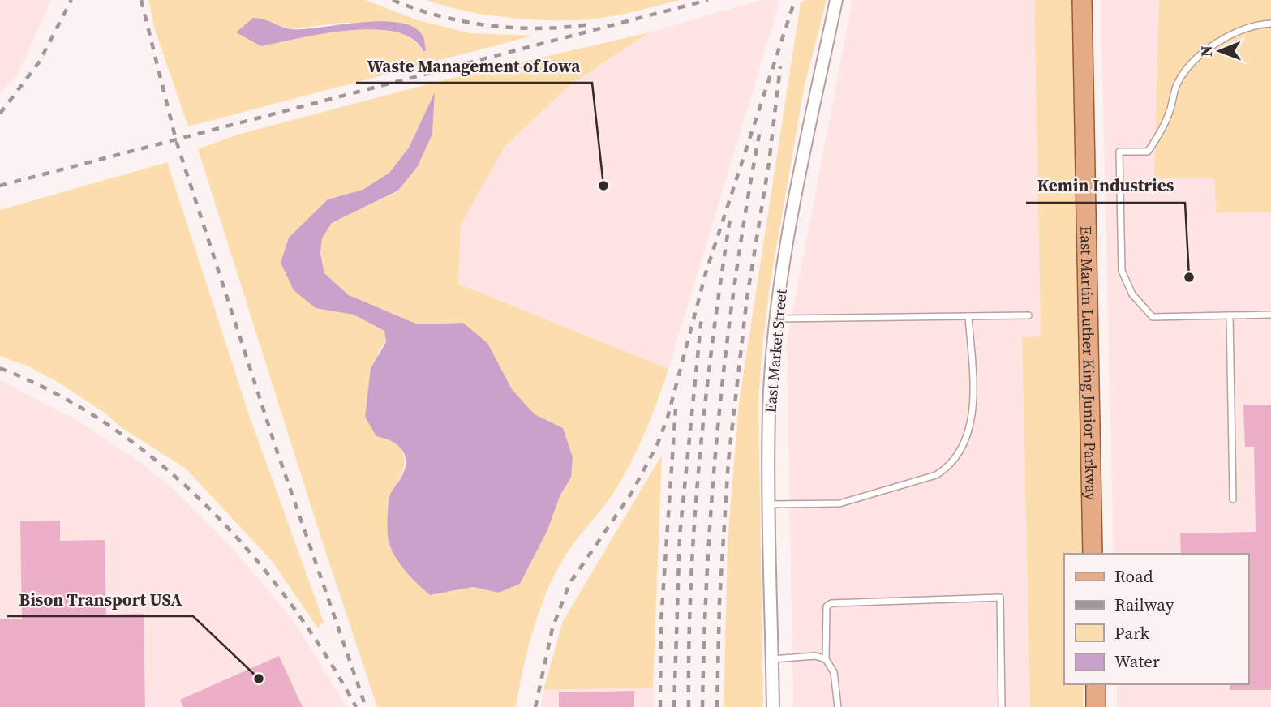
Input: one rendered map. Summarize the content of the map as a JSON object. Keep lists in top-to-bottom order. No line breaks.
{"streets":{"main road":["East Martin Luther King Junior Parkway"],"street":["East Market Street"]},"places":["Waste Management of Iowa","Kemin Industries","Bison Transport USA"],"legend":["Road","Railway","Park","Water"],"north":"left"}
